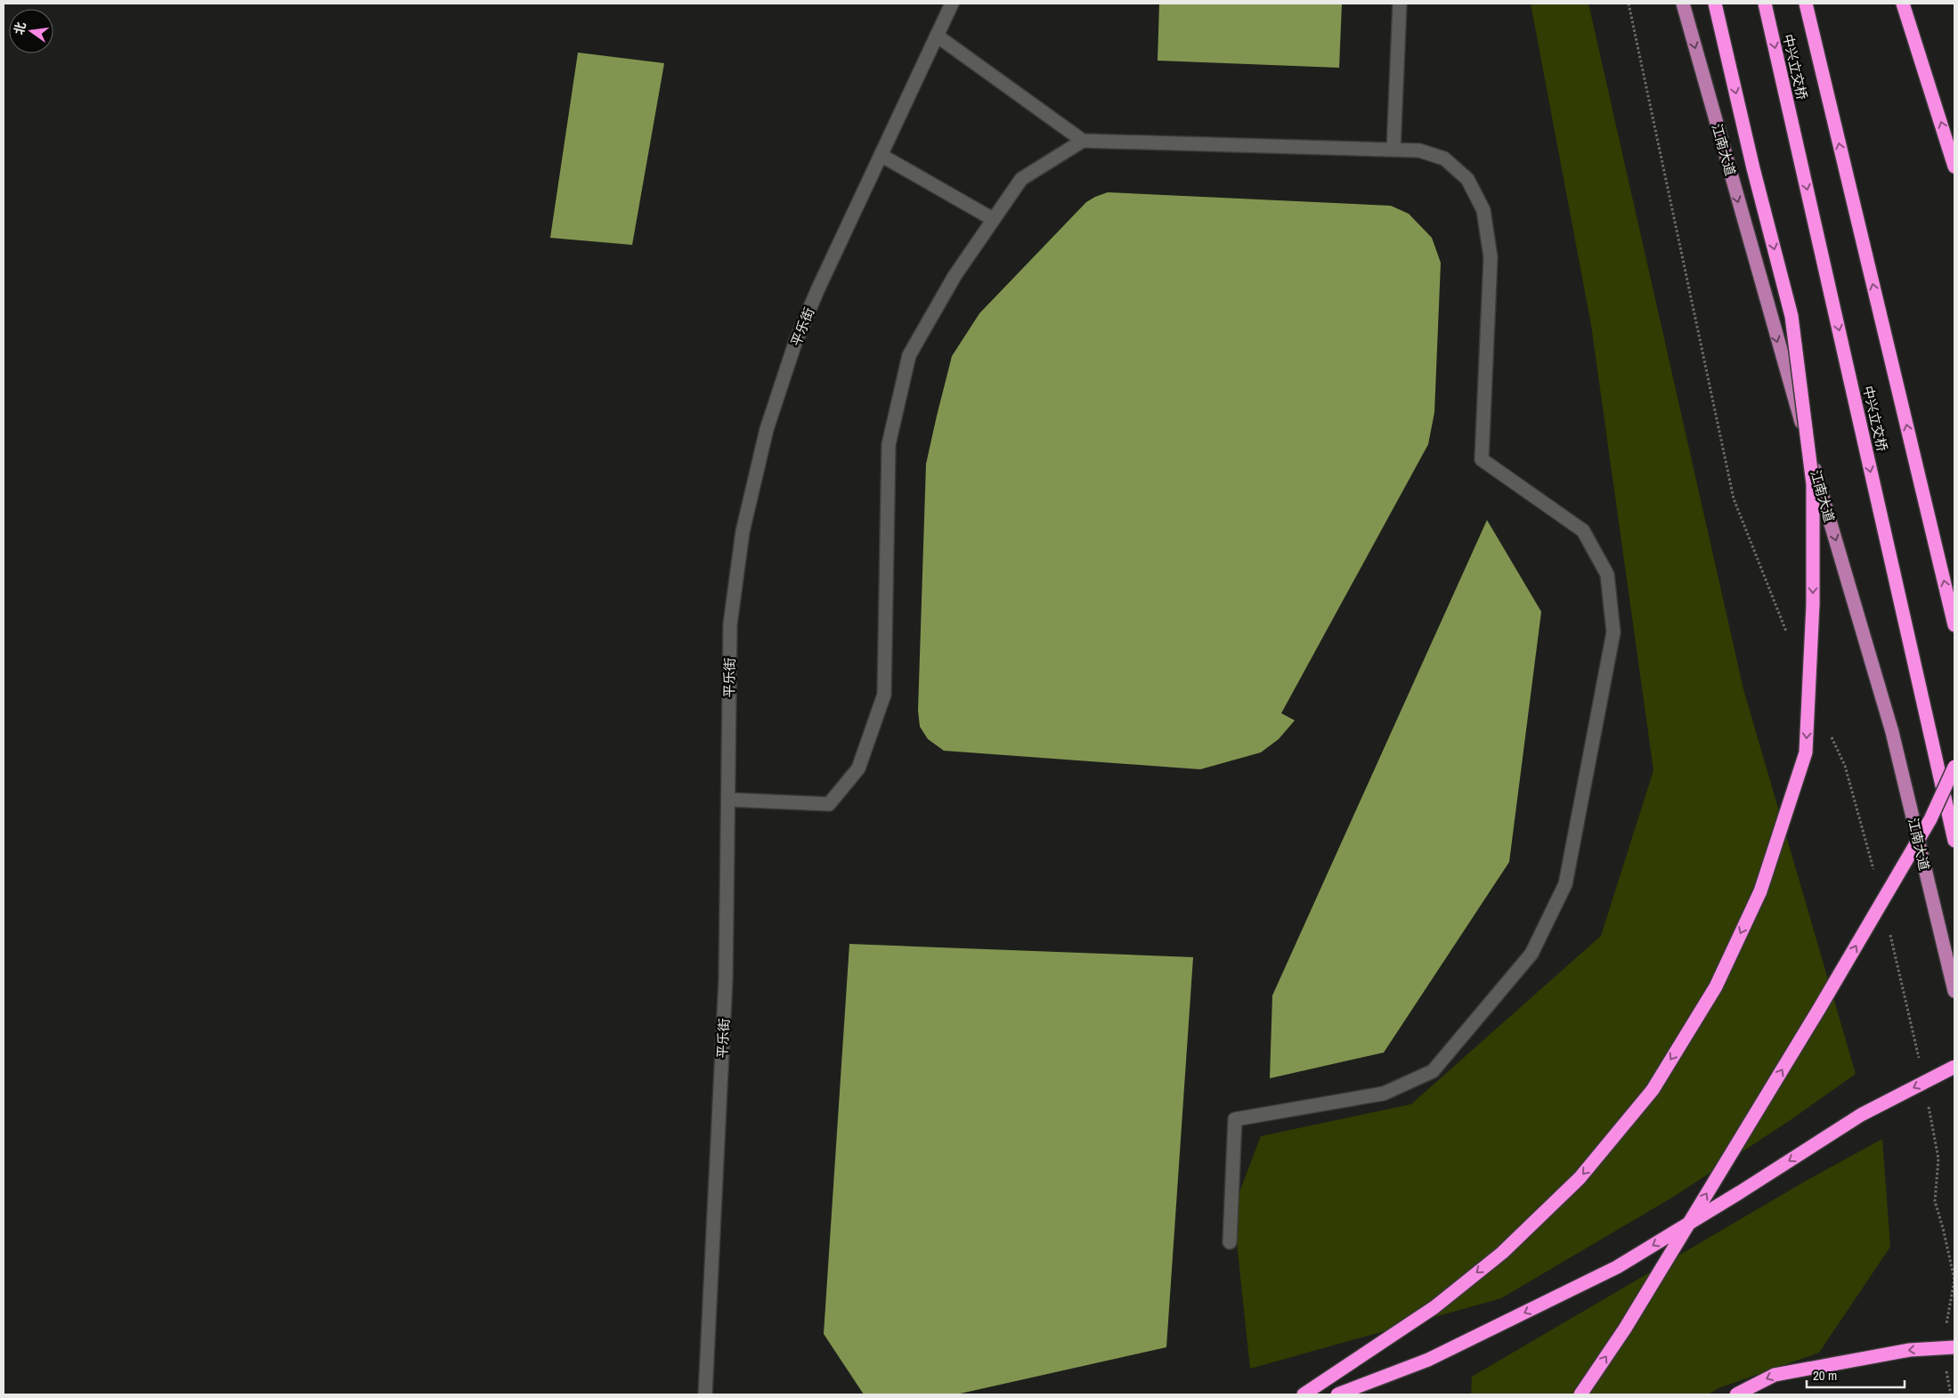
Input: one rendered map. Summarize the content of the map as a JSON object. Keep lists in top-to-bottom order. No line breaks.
{"streets":{"highway":["中兴立交桥"],"main road":["江南大道"],"street":["平乐街"]},"one_way":["江南大道"],"scale_bar":"20 m","north":"left"}
